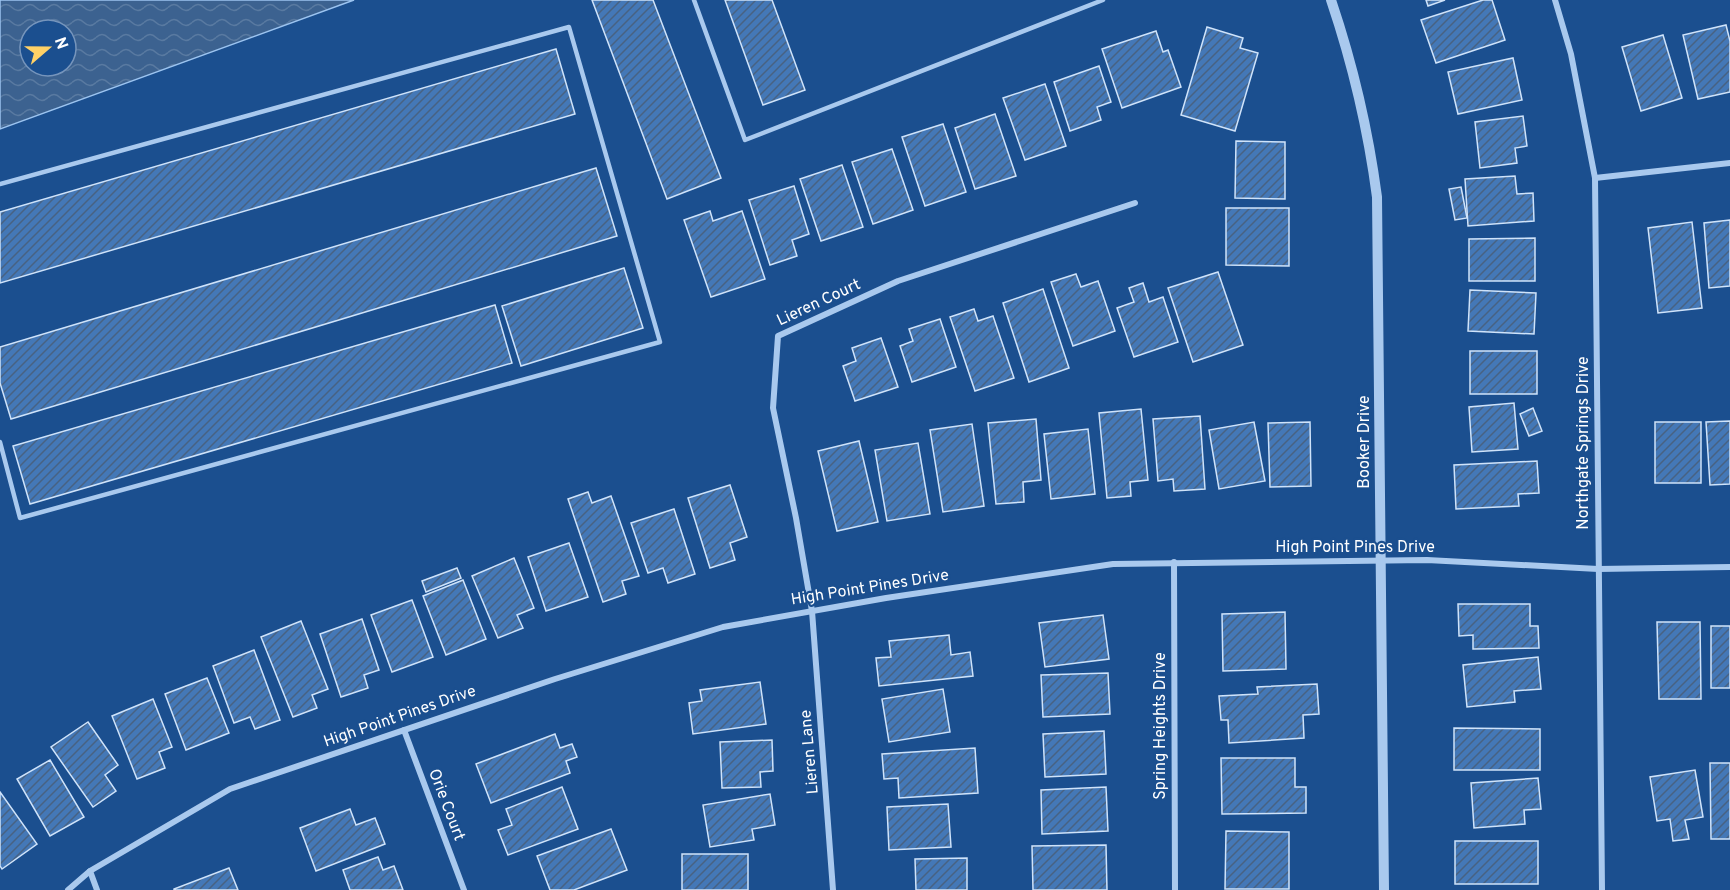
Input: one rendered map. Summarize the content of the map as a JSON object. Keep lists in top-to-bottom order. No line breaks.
{"streets":{"street":["Lieren Court","Booker Drive","Northgate Springs Drive","High Point Pines Drive","Spring Heights Drive","Lieren Lane","Orie Court"]},"crossings":[["Lieren Court","High Point Pines Drive"],["Lieren Court","Lieren Lane"],["Booker Drive","High Point Pines Drive"],["Northgate Springs Drive","High Point Pines Drive"],["High Point Pines Drive","Spring Heights Drive"],["High Point Pines Drive","Lieren Lane"],["High Point Pines Drive","Orie Court"]],"north":"right"}
